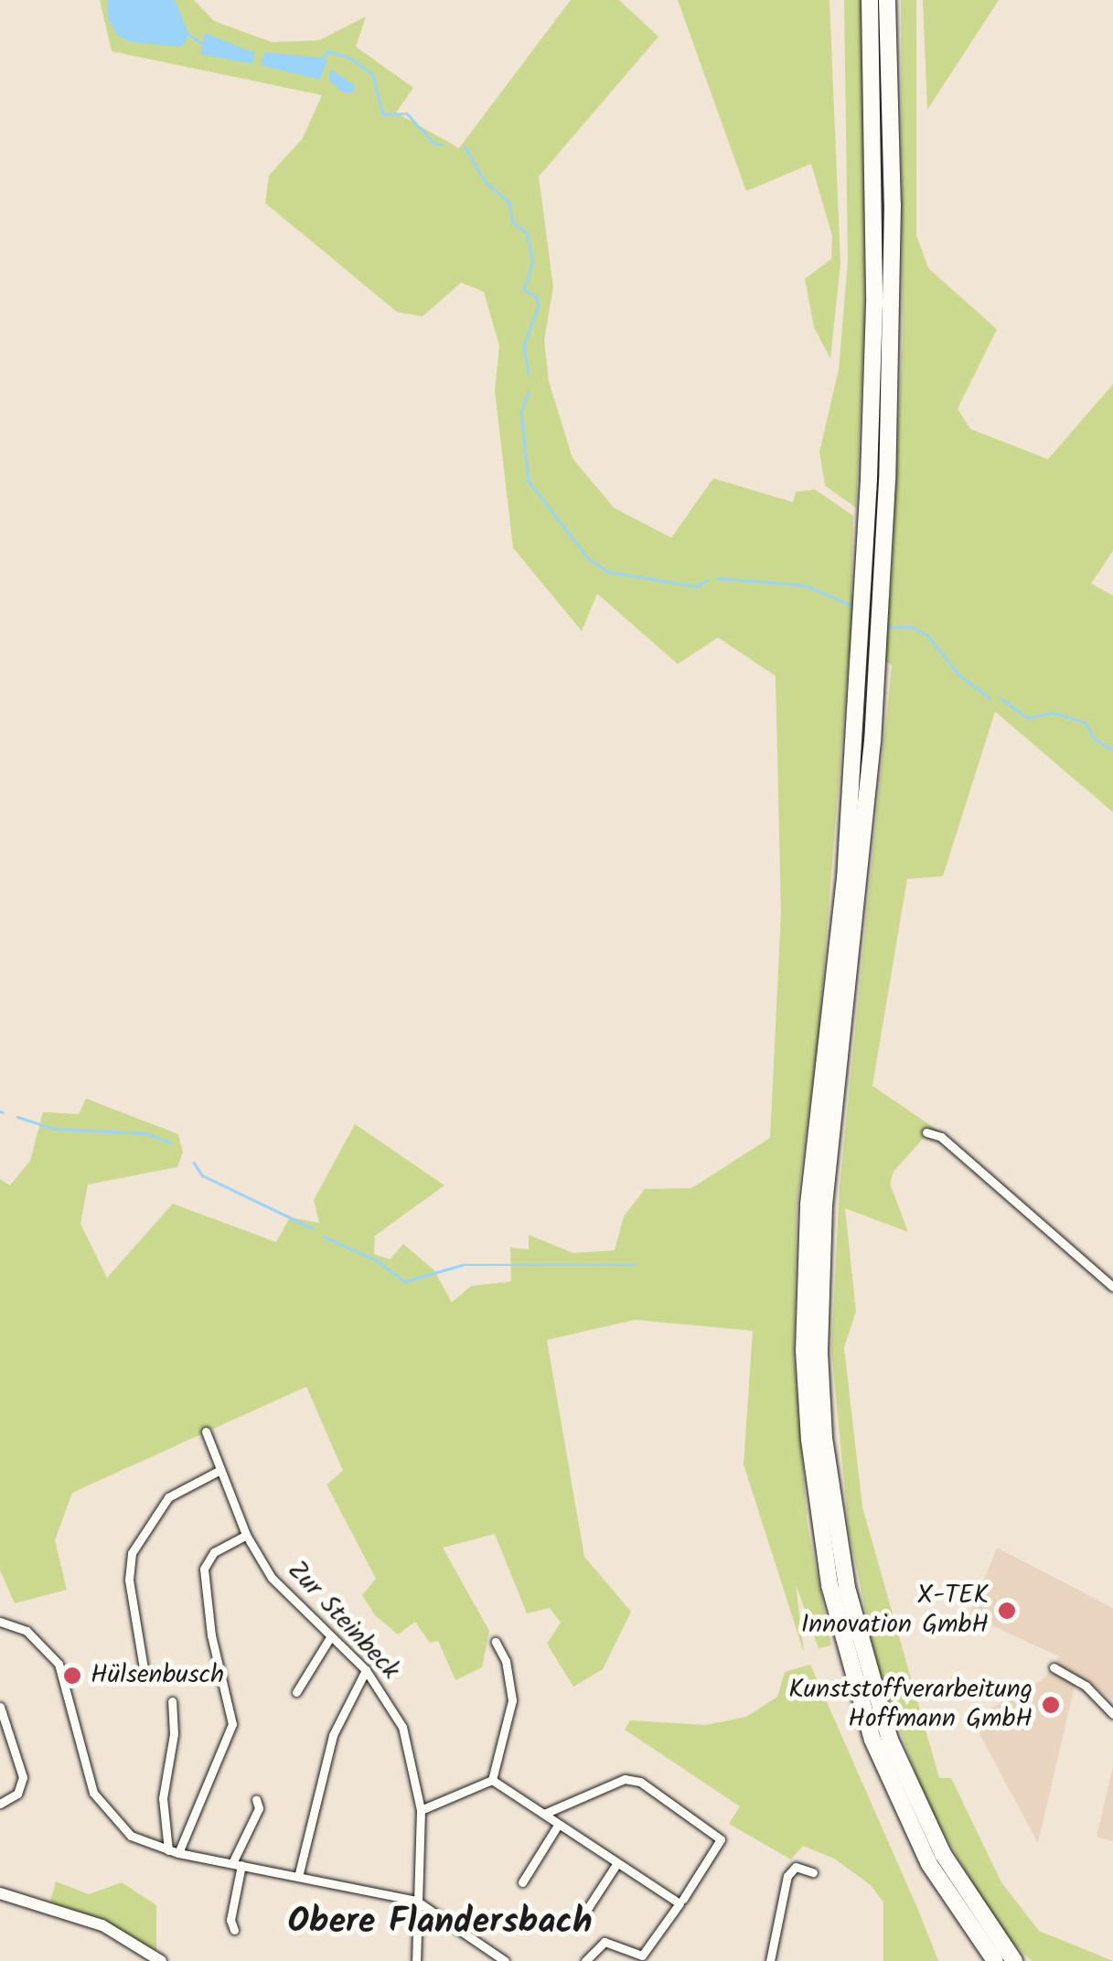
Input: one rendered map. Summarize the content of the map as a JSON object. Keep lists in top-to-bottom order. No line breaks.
{"streets":{"street":["Zur Steinbeck"]},"districts":["Obere Flandersbach"],"places":["X-TEK Innovation GmbH","Hülsenbusch","Kunststoffverarbeitung Hoffmann GmbH"]}
